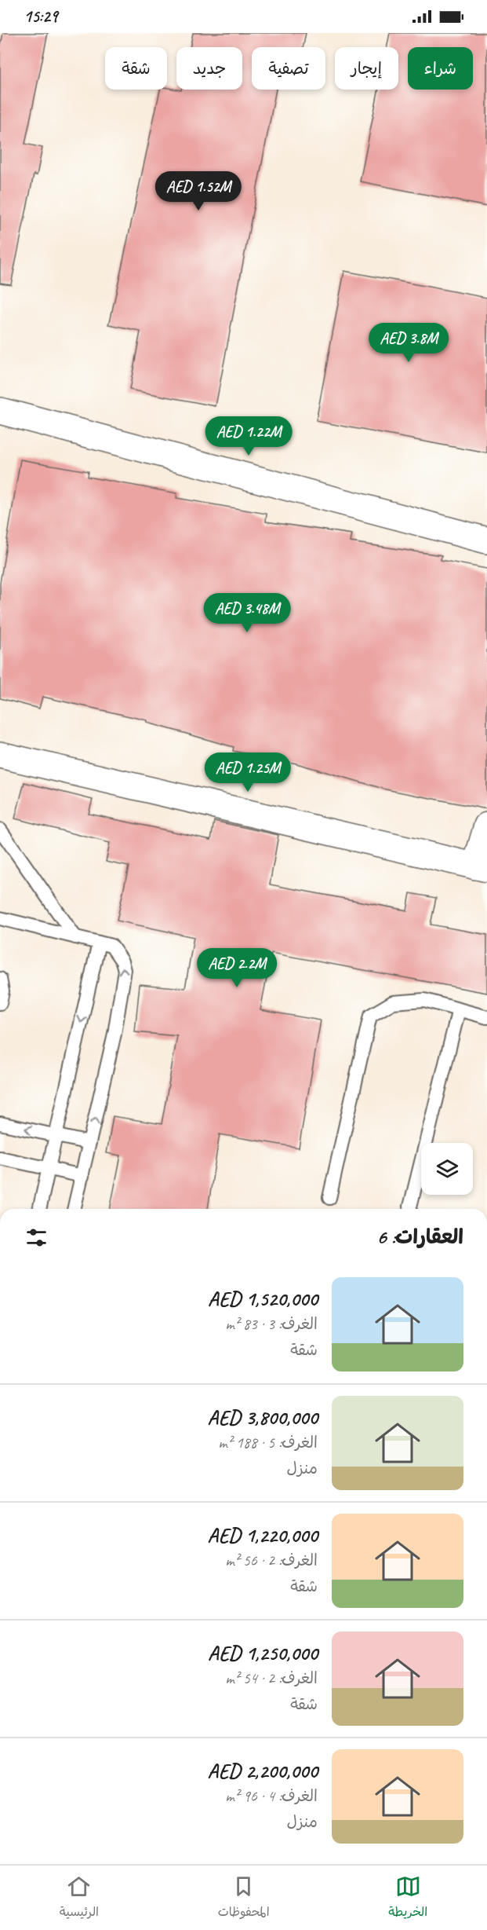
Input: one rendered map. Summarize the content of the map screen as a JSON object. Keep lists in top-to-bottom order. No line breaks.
{"page":{"status":"15:29","chip":["شراء","إيجار","تصفية","جديد","شقة"],"price":["AED 1.52M","AED 3.8M","AED 1.22M","AED 3.48M","AED 1.25M","AED 2.2M"],"heading":"العقارات: 6","list":[{"name":"AED 1,520,000","note":"الغرف: 3 · 83 m² · شقة"},{"name":"AED 3,800,000","note":"الغرف: 5 · 188 m² · منزل"},{"name":"AED 1,220,000","note":"الغرف: 2 · 56 m² · شقة"},{"name":"AED 1,250,000","note":"الغرف: 2 · 54 m² · شقة"},{"name":"AED 2,200,000","note":"الغرف: 4 · 96 m² · منزل"}],"tabs":["الخريطة","المحفوظات","الرئيسية"]}}
